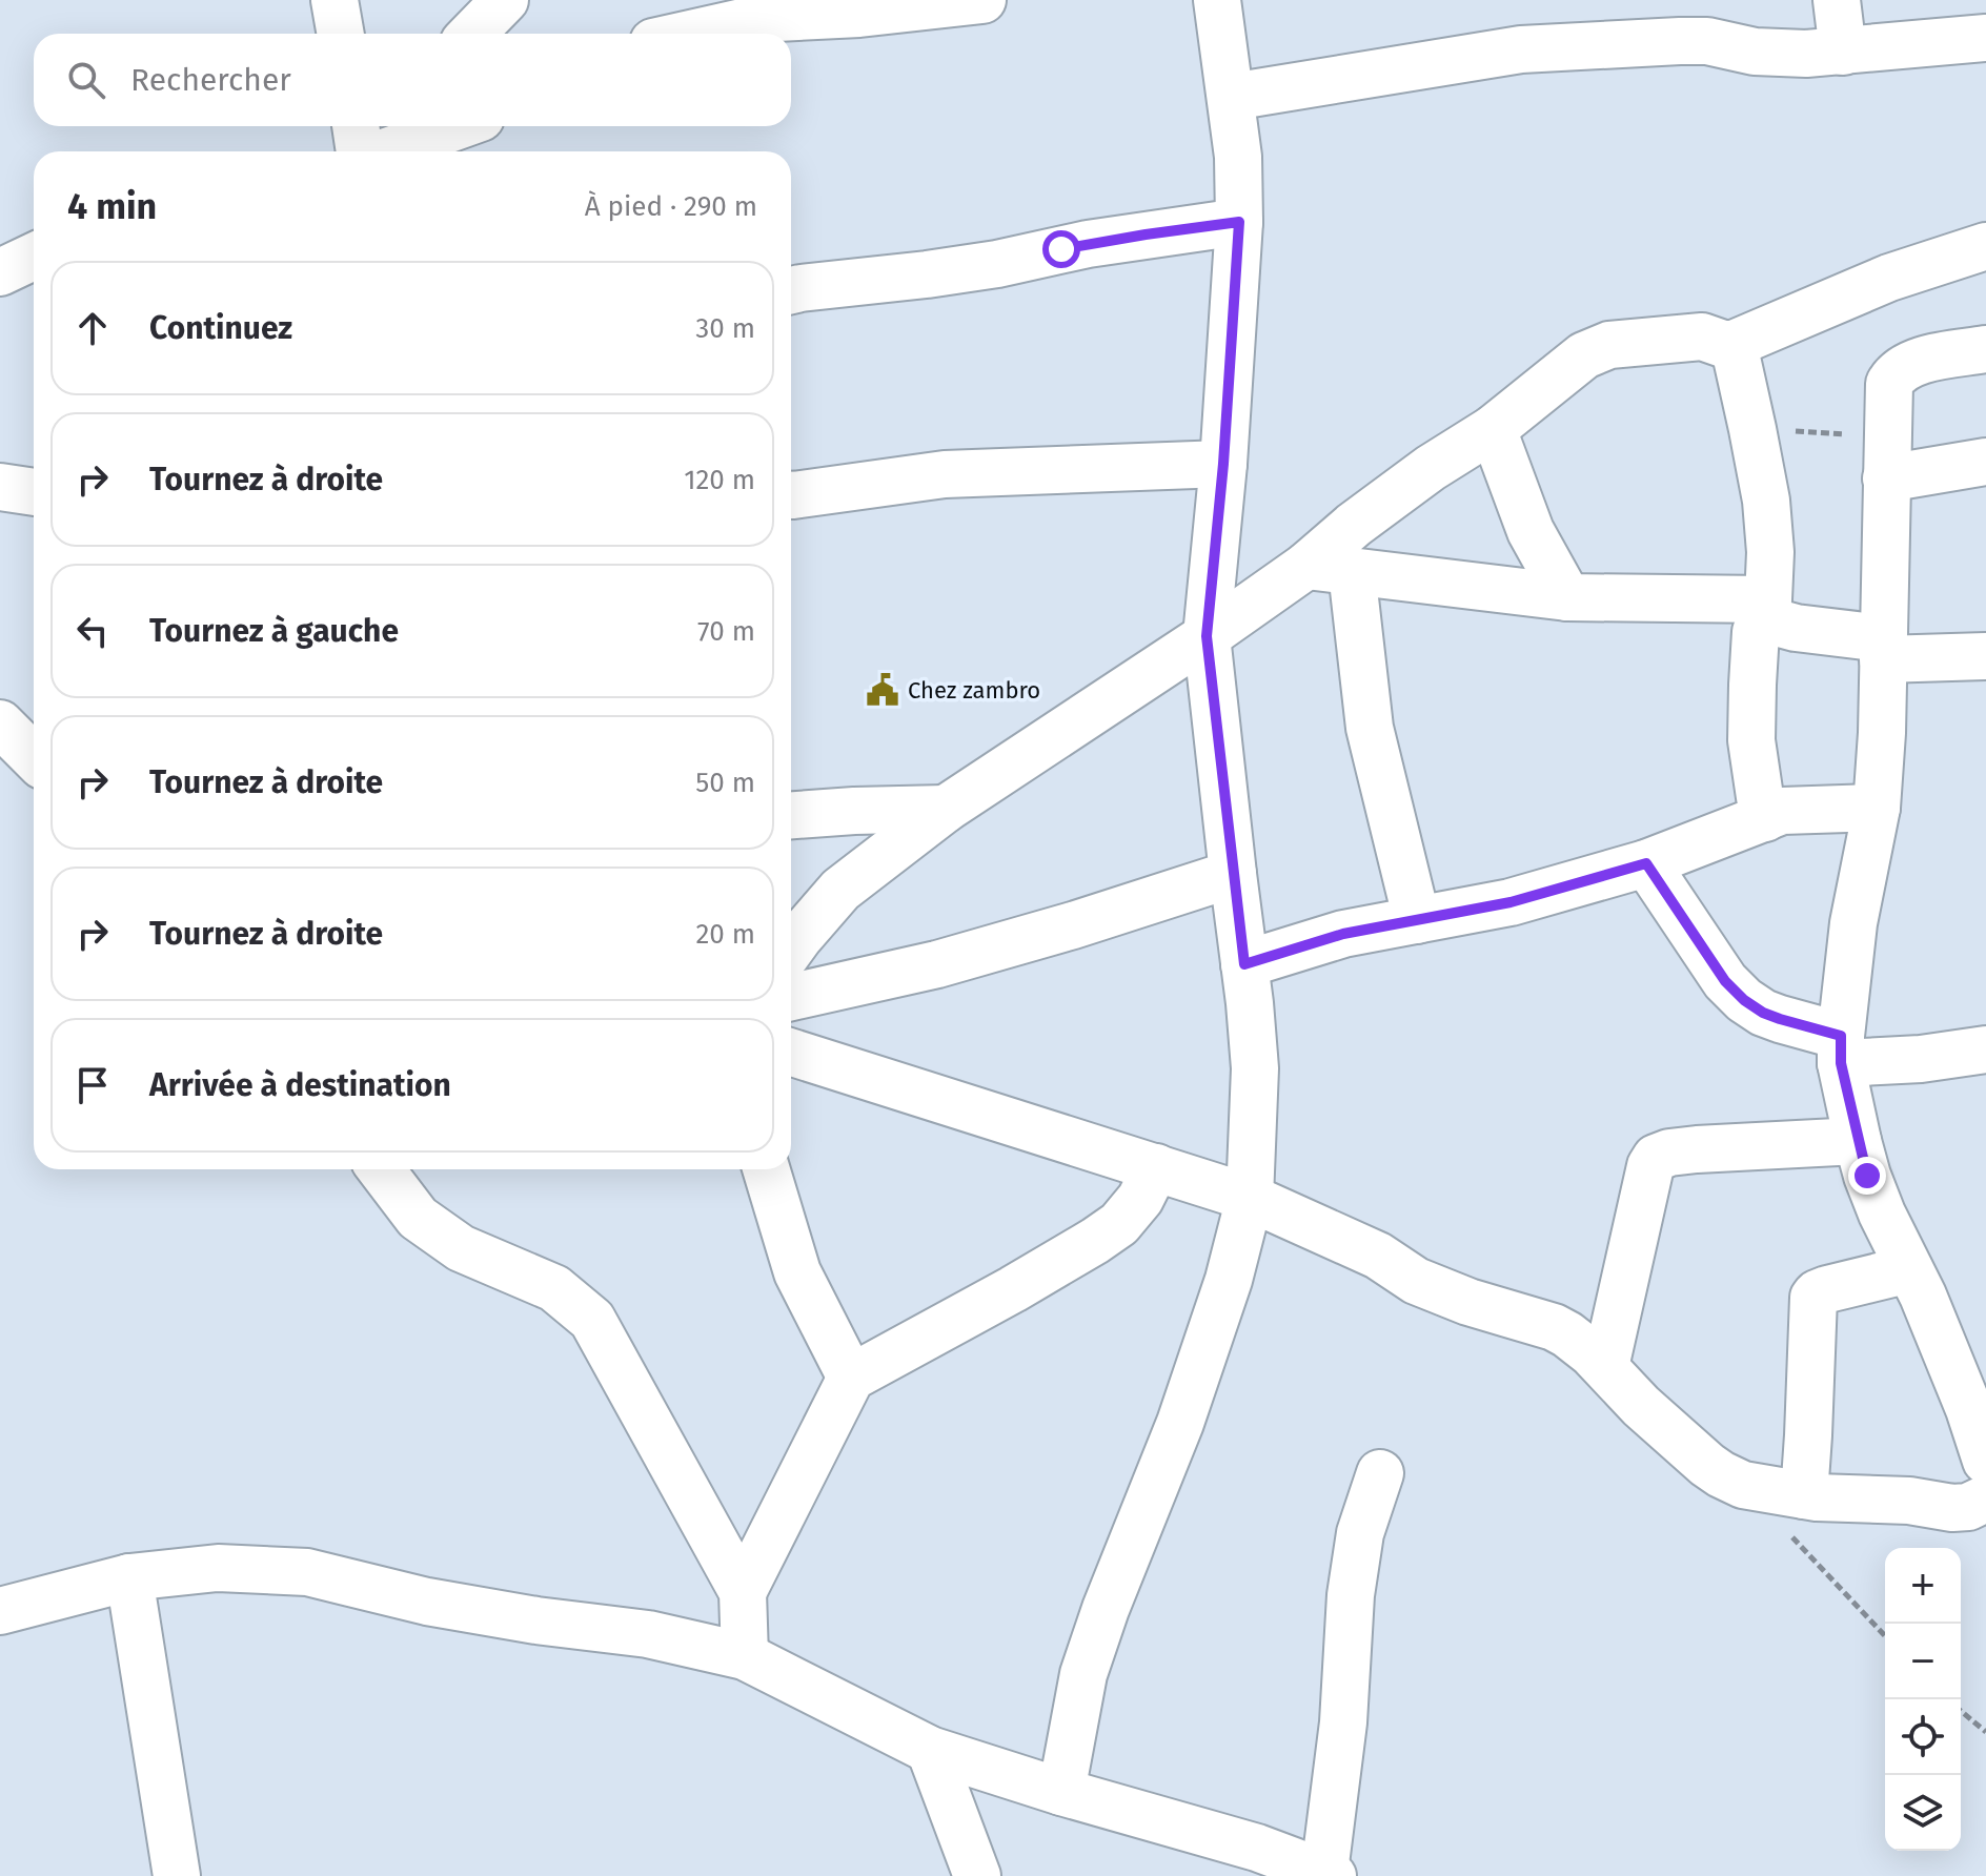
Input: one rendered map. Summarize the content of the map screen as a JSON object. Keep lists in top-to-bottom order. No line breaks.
{"places":{"public building":["Chez zambro"]},"page":{"search":"Rechercher","heading":["4 min","À pied · 290 m"],"list":[["Continuez","30 m"],["Tournez à droite","120 m"],["Tournez à gauche","70 m"],["Tournez à droite","50 m"],["Tournez à droite","20 m"],"Arrivée à destination"],"map_buttons":["+","−"]}}
